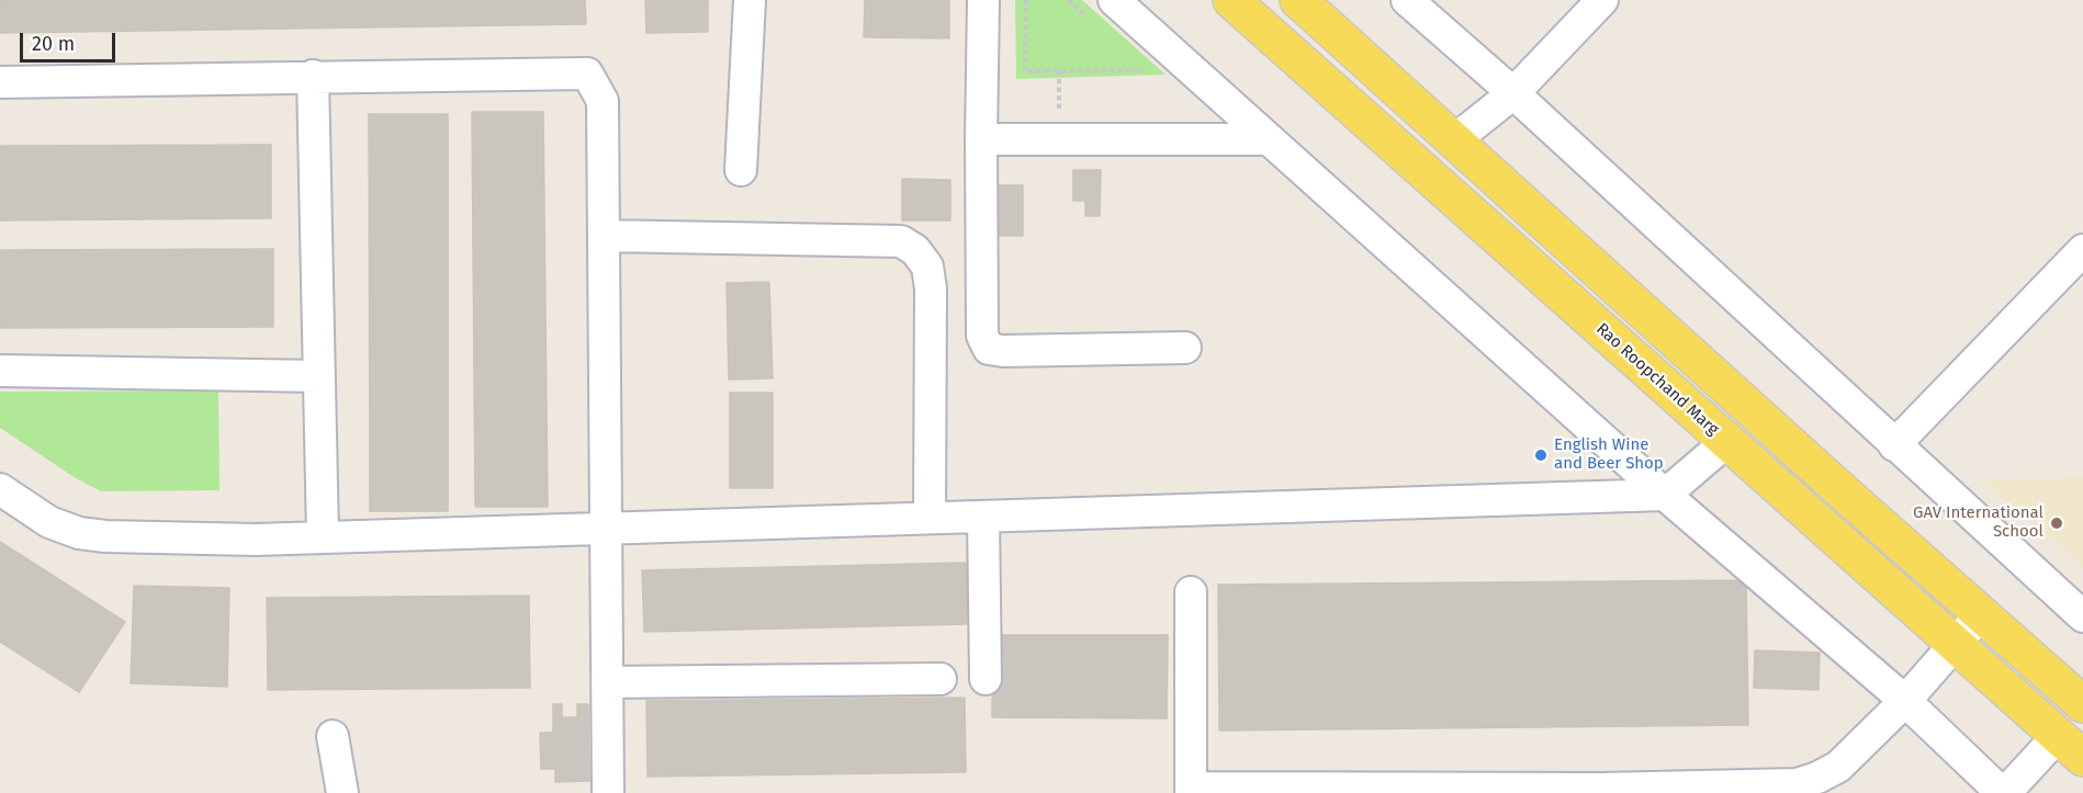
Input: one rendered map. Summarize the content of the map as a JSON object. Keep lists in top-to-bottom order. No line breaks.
{"streets":{"main road":["Rao Roopchand Marg"]},"places":["English Wine and Beer Shop","GAV International School"],"scale_bar":"20 m"}
